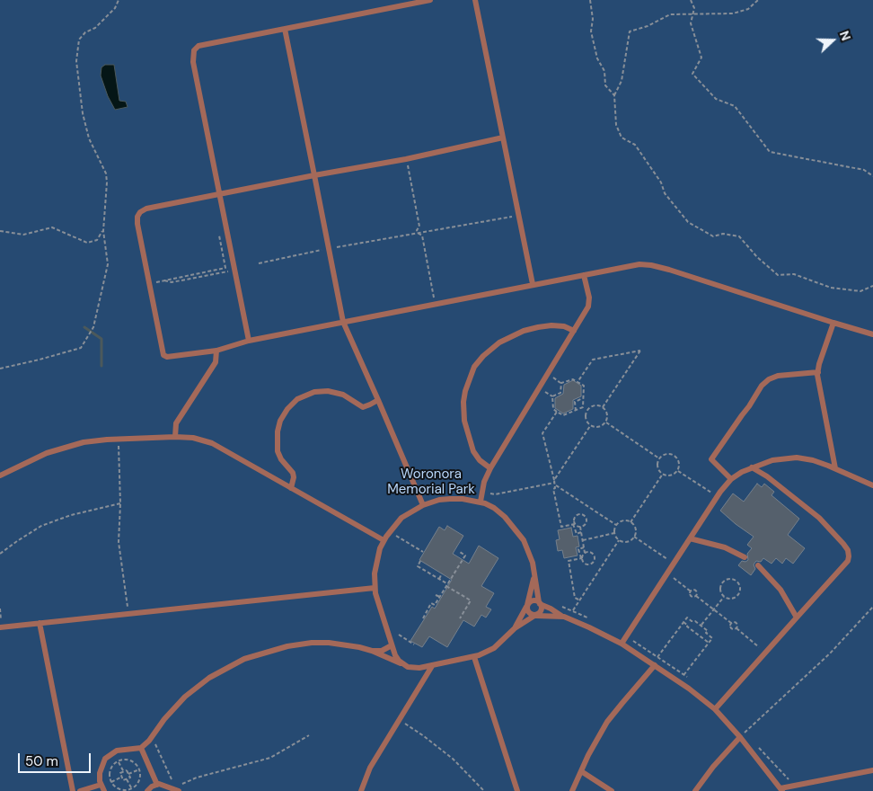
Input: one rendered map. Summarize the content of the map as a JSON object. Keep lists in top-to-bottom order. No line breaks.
{"parks":["Woronora Memorial Park"],"scale_bar":"50 m","north":"right"}
